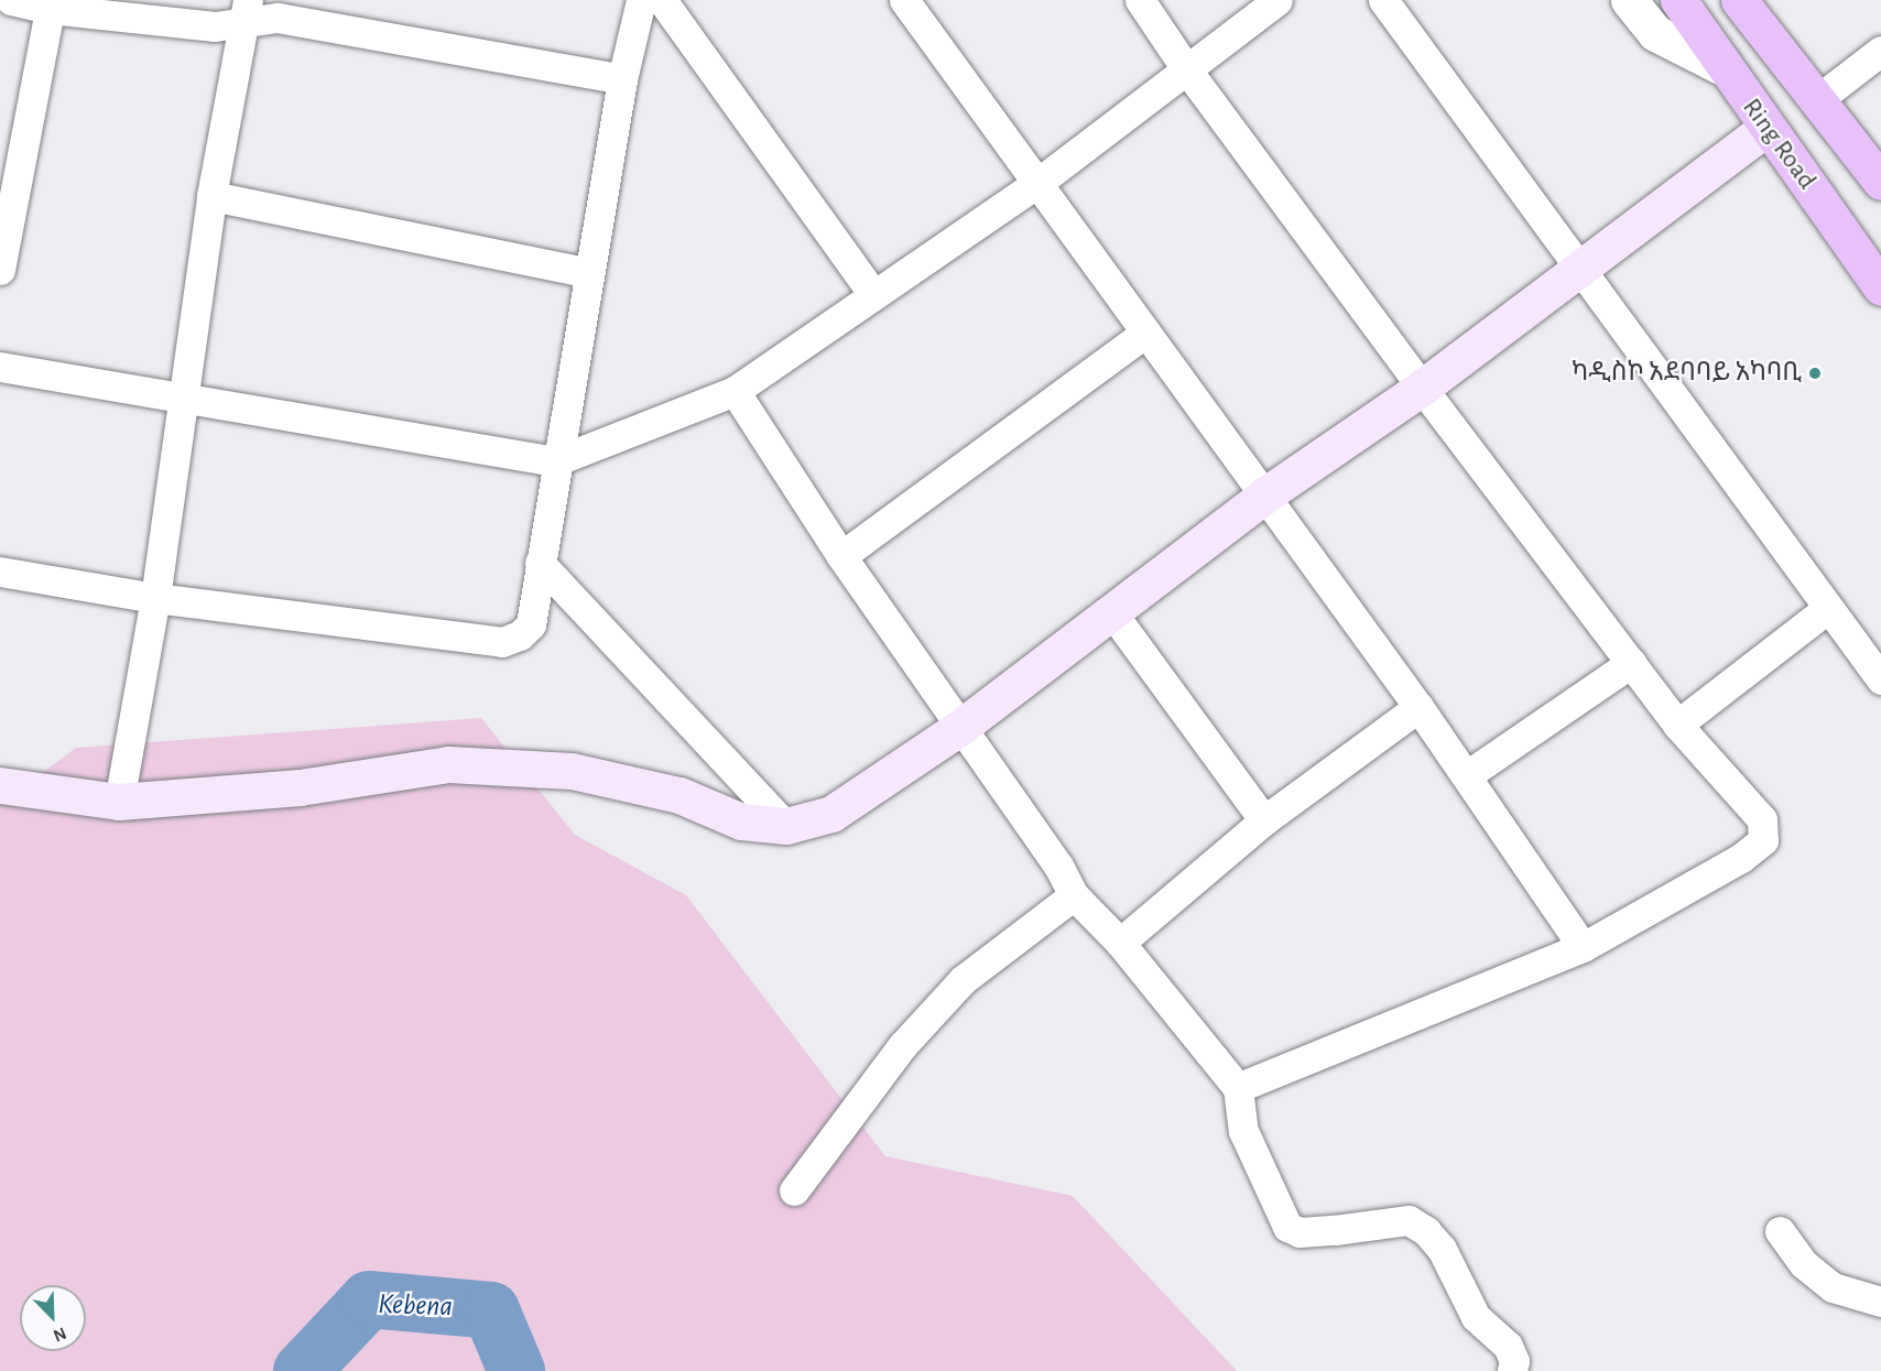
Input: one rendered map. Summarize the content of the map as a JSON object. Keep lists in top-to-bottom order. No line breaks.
{"streets":{"highway":["Ring Road"]},"water":["Kebena"],"places":["ካዲስኮ አደባባይ አካባቢ"],"north":"bottom right"}
